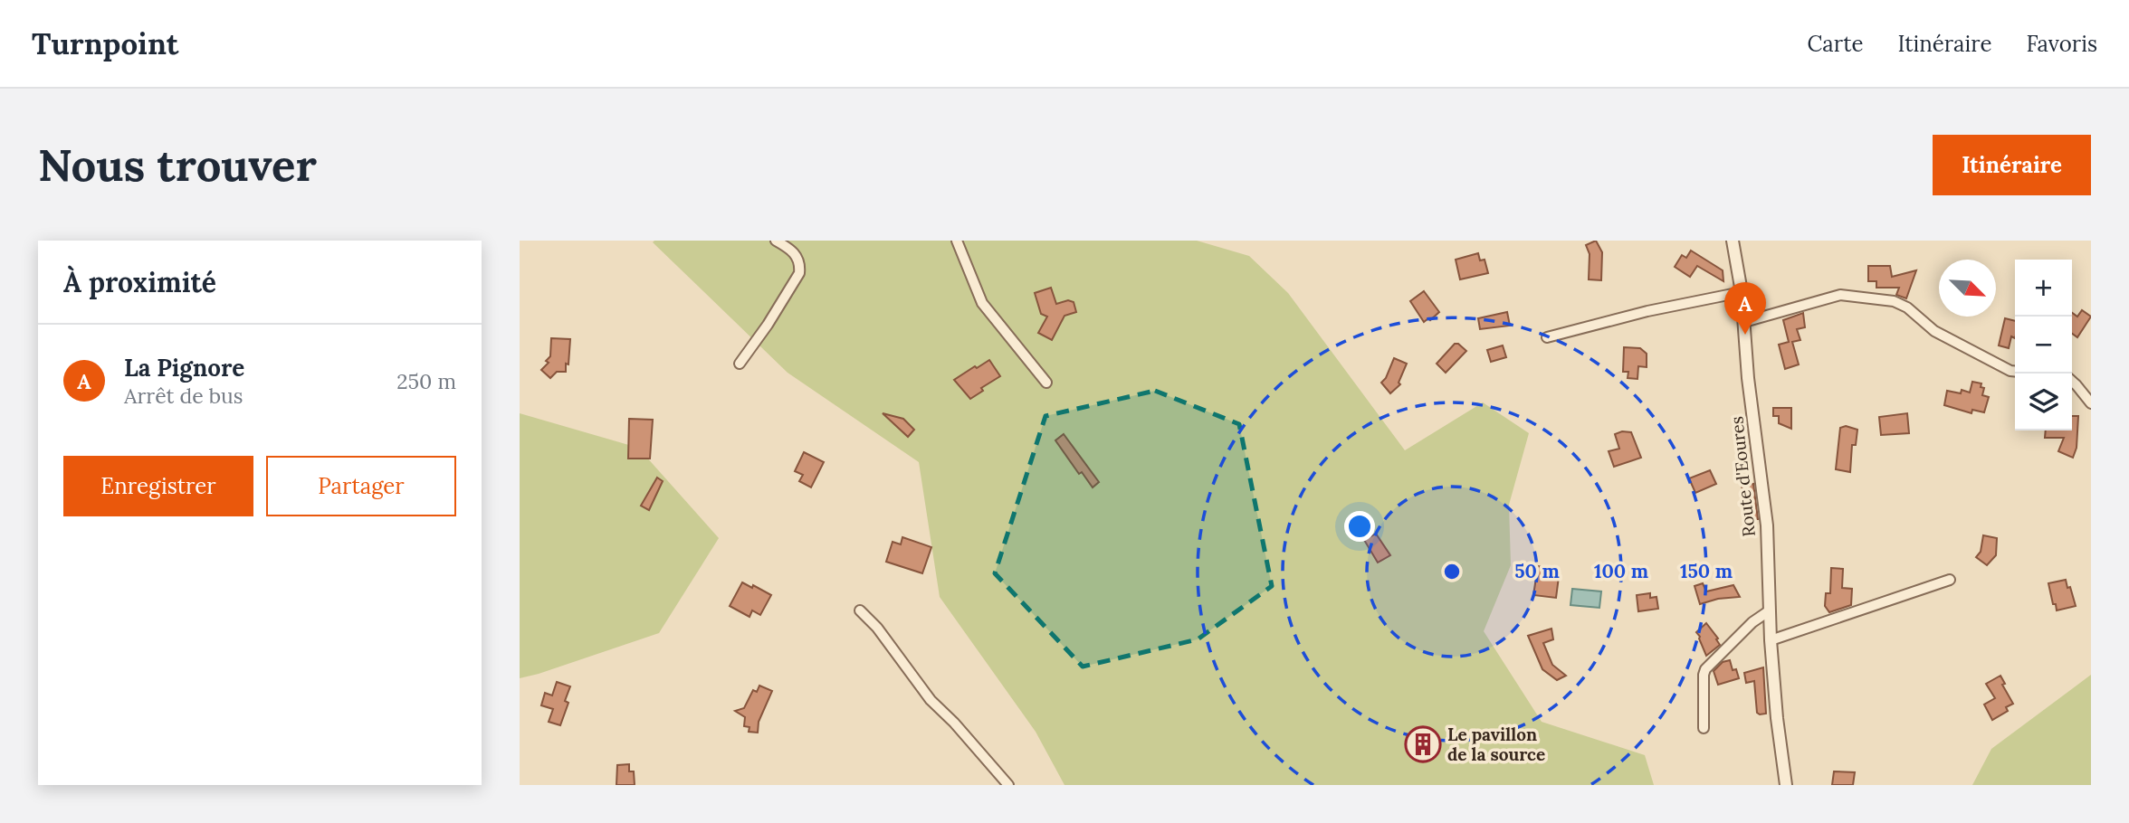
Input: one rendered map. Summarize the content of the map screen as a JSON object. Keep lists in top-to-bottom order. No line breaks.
{"streets":{"street":["Route d'Eoures"]},"places":{"building":["Le pavillon de la source"]},"north":"bottom right","page":{"header":"Turnpoint","nav":["Carte","Itinéraire","Favoris"],"buttons":["Itinéraire",["Enregistrer","Partager"]],"title":"Nous trouver","heading":"À proximité","map_buttons":["+","−"],"pins":"A","list":[{"mark":"A","name":"La Pignore","note":"Arrêt de bus","value":"250 m"}]},"rings":["50 m","100 m","150 m"]}
